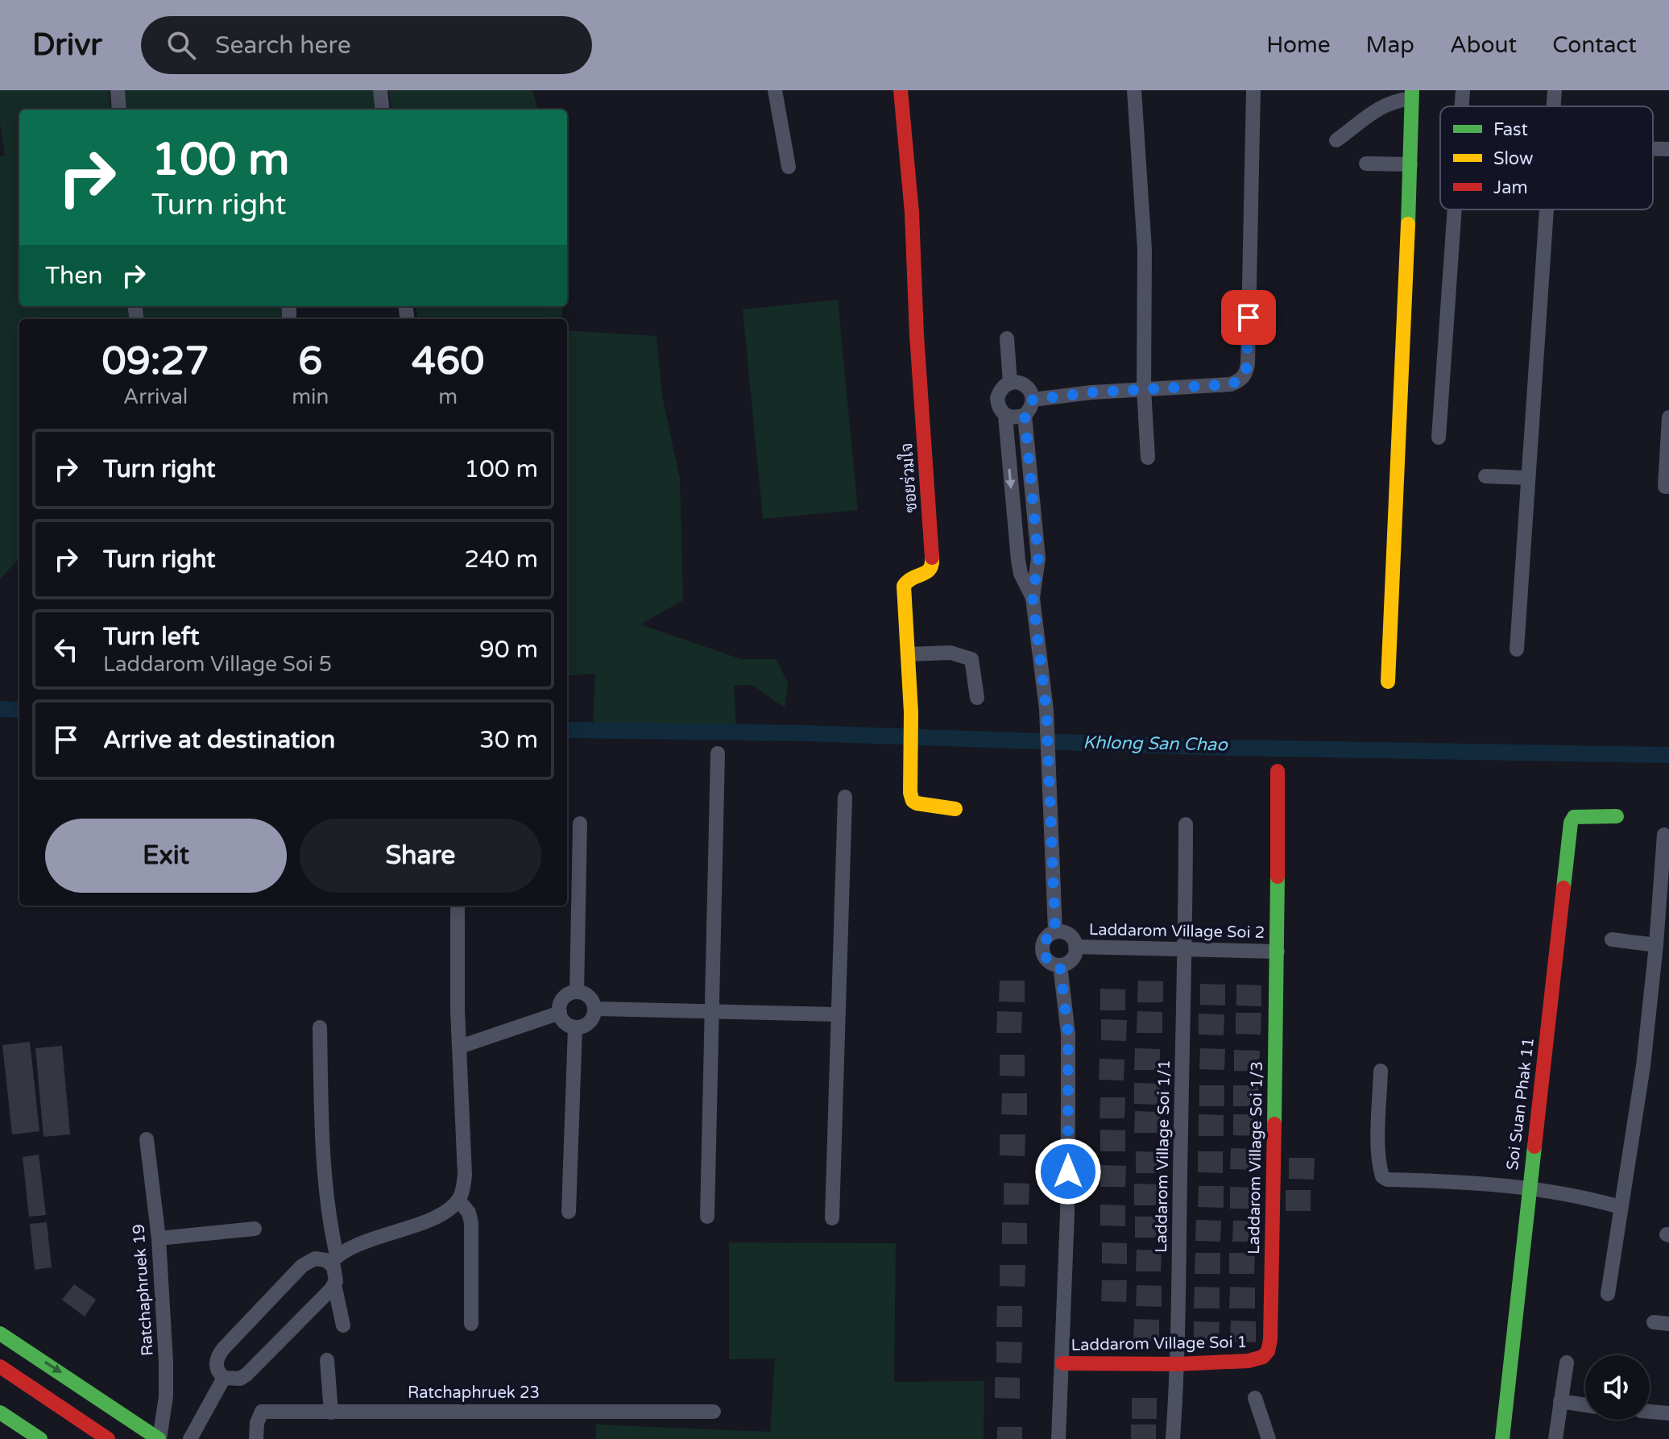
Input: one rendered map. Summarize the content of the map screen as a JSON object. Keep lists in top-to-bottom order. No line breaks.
{"streets":{"street":["ซอยร่วมใจ","Laddarom Village Soi 2","Soi Suan Phak 11","Laddarom Village Soi 1/1","Laddarom Village Soi 1/3","Ratchaphruek 19","Laddarom Village Soi 1","Ratchaphruek 23"]},"crossings":[["Laddarom Village Soi 2","Laddarom Village Soi 1/1"],["Laddarom Village Soi 2","Laddarom Village Soi 1/3"],["Laddarom Village Soi 1/1","Laddarom Village Soi 1"],["Laddarom Village Soi 1/3","Laddarom Village Soi 1"]],"water":["Khlong San Chao"],"legend":["Fast","Slow","Jam"],"page":{"header":"Drivr","search":"Search here","nav":["Home","Map","About","Contact"],"turn":["100 m","Turn right"],"then":"Then","eta":["09:27","Arrival","6","min","460","m"],"list":[{"name":"Turn right","value":"100 m"},{"name":"Turn right","value":"240 m"},{"name":"Turn left","note":"Laddarom Village Soi 5","value":"90 m"},{"name":"Arrive at destination","value":"30 m"}],"buttons":["Exit","Share"]}}
